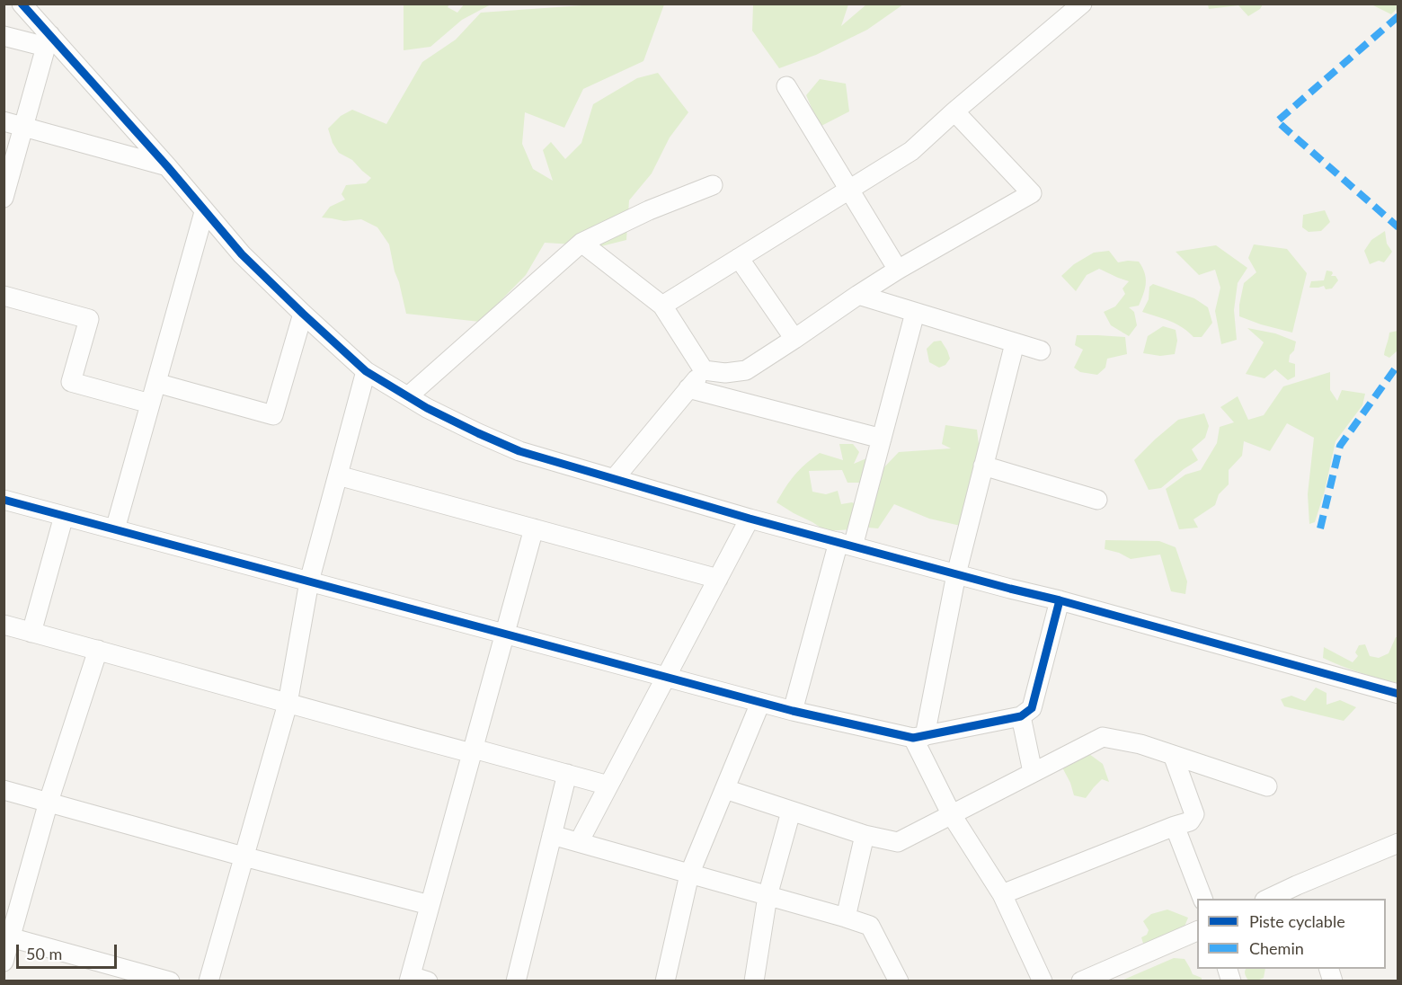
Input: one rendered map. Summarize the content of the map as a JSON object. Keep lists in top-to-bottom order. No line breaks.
{"legend":["Piste cyclable","Chemin"],"scale_bar":"50 m"}
